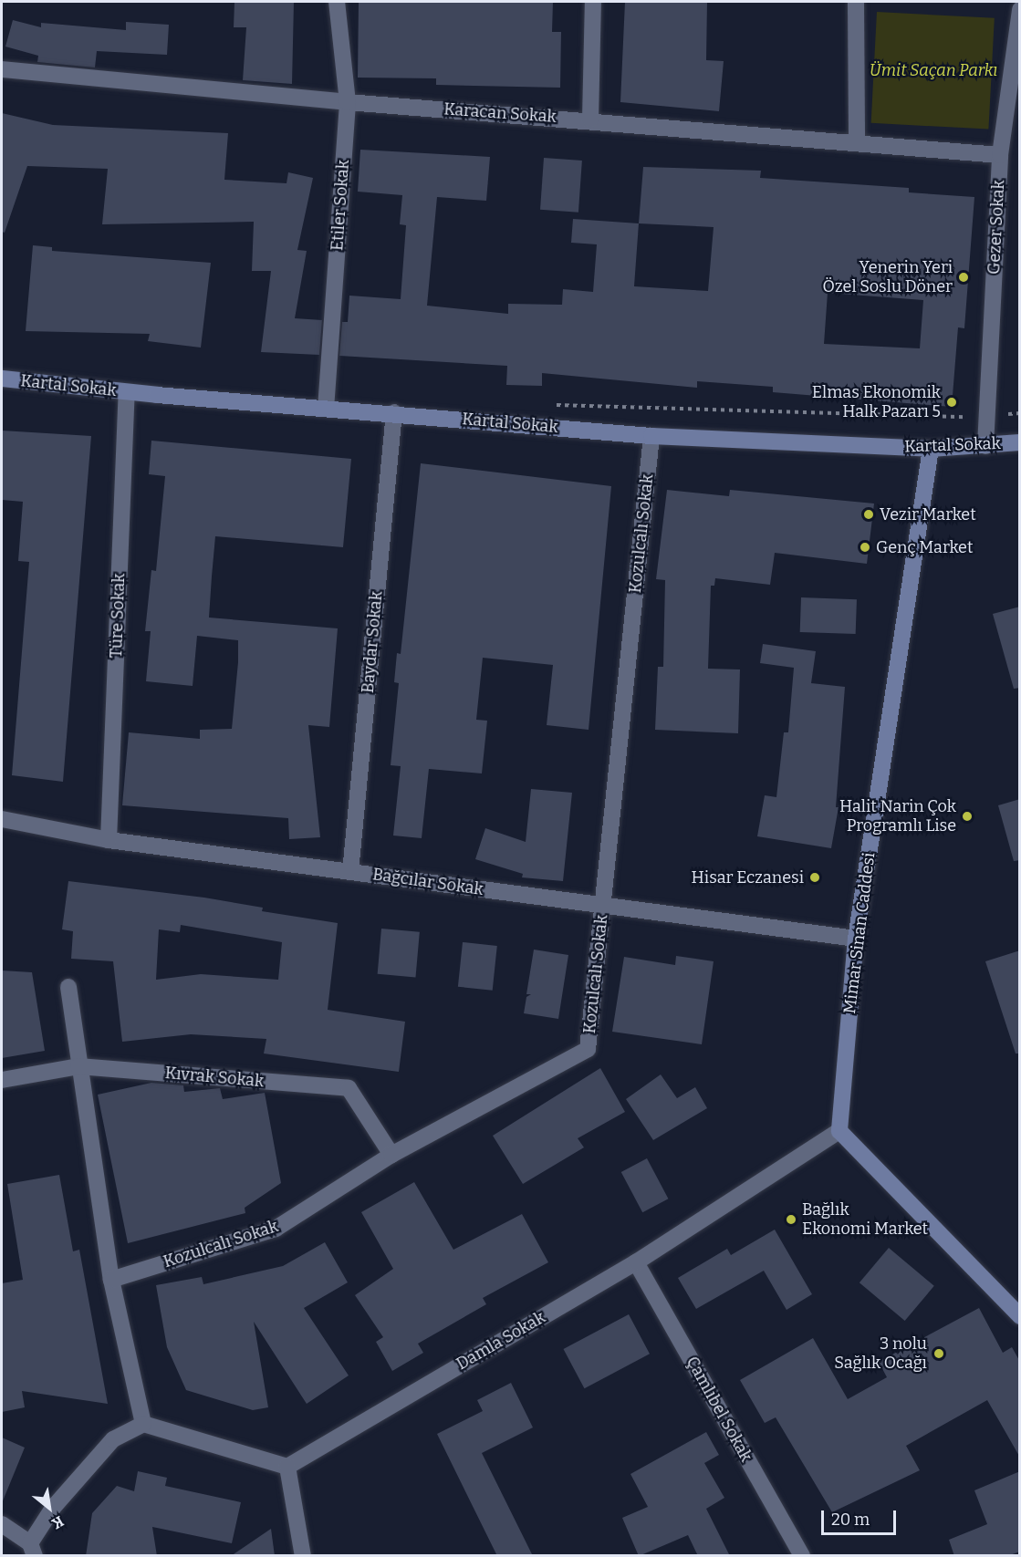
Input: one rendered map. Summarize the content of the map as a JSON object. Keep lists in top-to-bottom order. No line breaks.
{"streets":{"street":["Karacan Sokak","Etiler Sokak","Gezer Sokak","Kartal Sokak","Kozulcalı Sokak","Türe Sokak","Baydar Sokak","Bağcılar Sokak","Mimar Sinan Caddesi","Kıvrak Sokak","Damla Sokak","Çamlıbel Sokak"]},"crossings":[["Karacan Sokak","Etiler Sokak"],["Karacan Sokak","Gezer Sokak"],["Etiler Sokak","Kartal Sokak"],["Gezer Sokak","Kartal Sokak"],["Kartal Sokak","Kozulcalı Sokak"],["Kartal Sokak","Türe Sokak"],["Kartal Sokak","Baydar Sokak"],["Kartal Sokak","Mimar Sinan Caddesi"],["Kozulcalı Sokak","Bağcılar Sokak"],["Kozulcalı Sokak","Kıvrak Sokak"],["Türe Sokak","Bağcılar Sokak"],["Baydar Sokak","Bağcılar Sokak"],["Bağcılar Sokak","Mimar Sinan Caddesi"],["Mimar Sinan Caddesi","Damla Sokak"],["Damla Sokak","Çamlıbel Sokak"]],"parks":["Ümit Saçan Parkı"],"places":["Yenerin Yeri Özel Soslu Döner","Elmas Ekonomik Halk Pazarı 5","Vezir Market","Genç Market","Halit Narin Çok Programlı Lise","Hisar Eczanesi","Bağlık Ekonomi Market","3 nolu Sağlık Ocağı"],"scale_bar":"20 m","north":"bottom right"}
